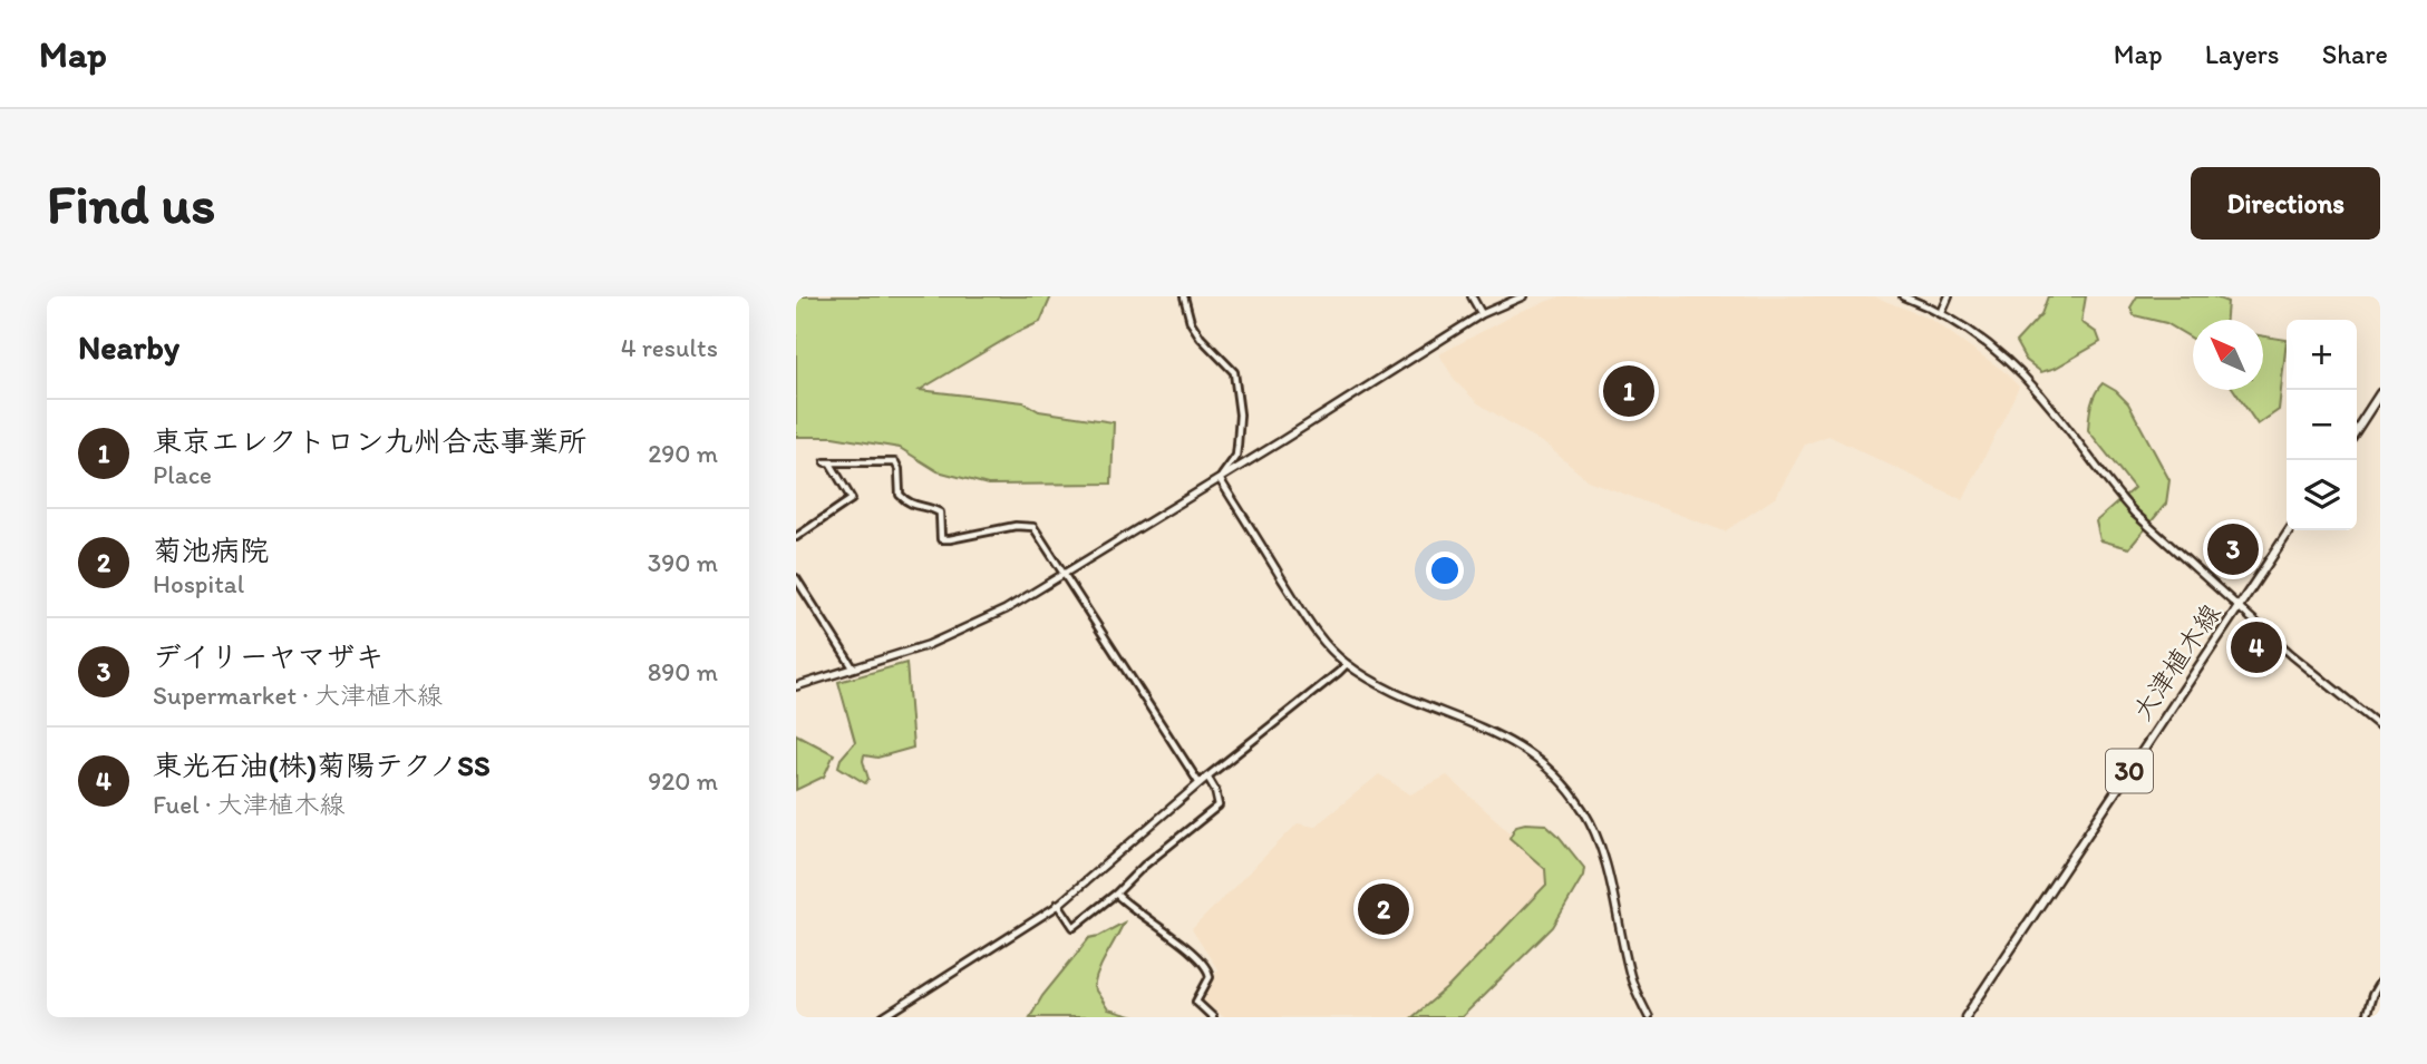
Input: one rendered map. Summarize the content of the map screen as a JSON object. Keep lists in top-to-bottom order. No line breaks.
{"streets":{"main road":["大津植木線","30"]},"north":"top left","page":{"header":"Map","nav":["Map","Layers","Share"],"buttons":"Directions","title":"Find us","heading":["Nearby","4 results"],"map_buttons":["+","−"],"pins":["1","3","4","2"],"list":[{"mark":"1","name":"東京エレクトロン九州合志事業所","note":"Place","value":"290 m"},{"mark":"2","name":"菊池病院","note":"Hospital","value":"390 m"},{"mark":"3","name":"デイリーヤマザキ","note":"Supermarket · 大津植木線","value":"890 m"},{"mark":"4","name":"東光石油(株)菊陽テクノSS","note":"Fuel · 大津植木線","value":"920 m"}]}}
